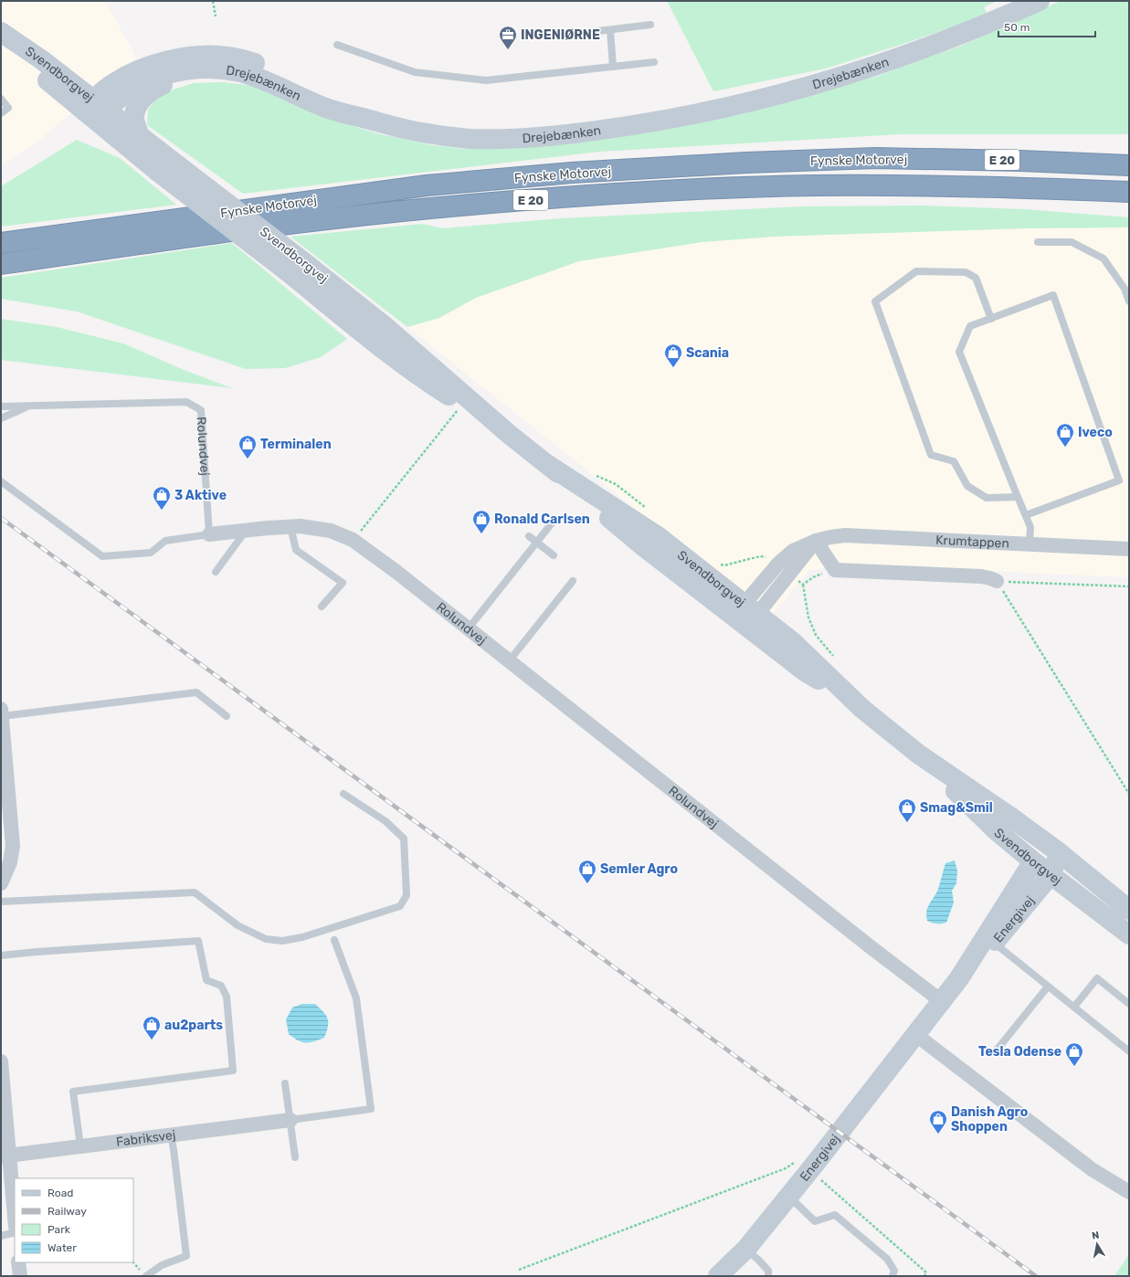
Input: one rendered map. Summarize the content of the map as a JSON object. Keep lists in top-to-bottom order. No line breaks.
{"streets":{"highway":["Fynske Motorvej","E 20"],"main road":["Drejebænken","Svendborgvej","Energivej"],"street":["Rolundvej","Krumtappen","Fabriksvej"]},"crossings":[["Drejebænken","Svendborgvej"],["Svendborgvej","Energivej"],["Rolundvej","Energivej"]],"places":{"office":["INGENIØRNE"],"shop":["Scania","Iveco","Terminalen","3 Aktive","Ronald Carlsen","Smag&Smil","Semler Agro","au2parts","Tesla Odense","Danish Agro Shoppen"]},"legend":["Road","Railway","Park","Water"],"scale_bar":"50 m","north":"top"}
